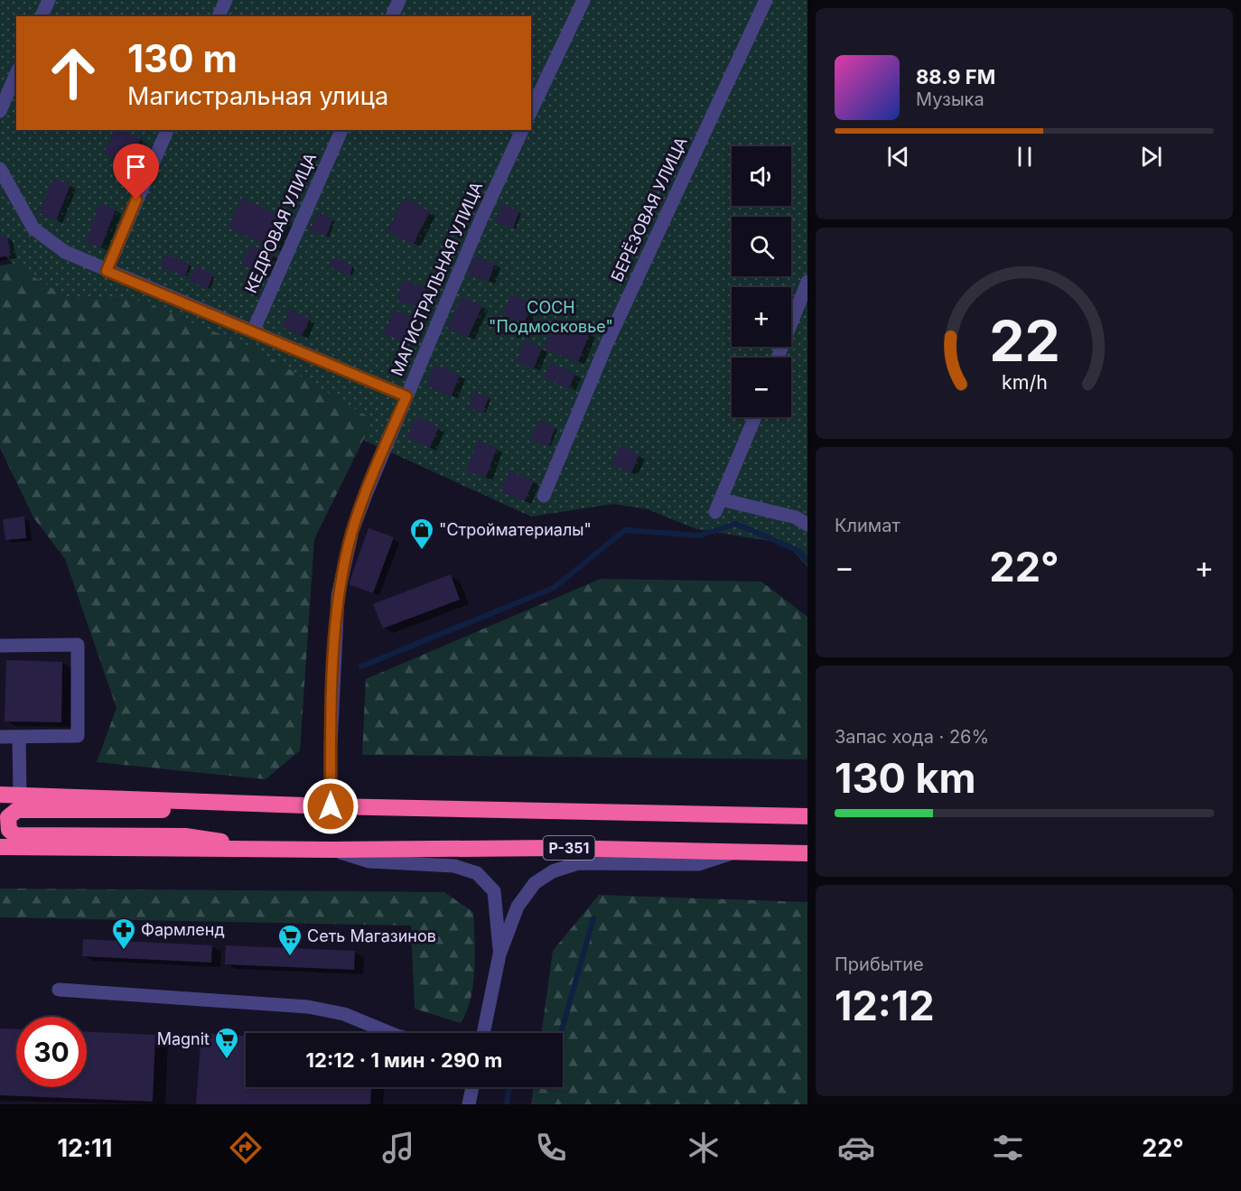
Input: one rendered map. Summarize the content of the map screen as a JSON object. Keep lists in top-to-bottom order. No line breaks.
{"streets":{"highway":["Р-351"],"street":["БЕРЁЗОВАЯ УЛИЦА","КЕДРОВАЯ УЛИЦА","МАГИСТРАЛЬНАЯ УЛИЦА"]},"parks":["СОСН \"Подмосковье\""],"places":{"shop":["\"Стройматериалы\""],"pharmacy":["Фармленд"],"supermarket":["Сеть Магазинов","Magnit"]},"page":{"turn":["130 m","Магистральная улица"],"song":["88.9 FM","Музыка"],"map_buttons":["+","−"],"tile":["Климат",["Запас хода · 26%","130 km"],["Прибытие","12:12"]],"heat":["−","22°","+"],"limit":"30","trip":"12:12 · 1 мин · 290 m","tabs":["12:11","22°"],"gauge":["22","km/h"]}}
